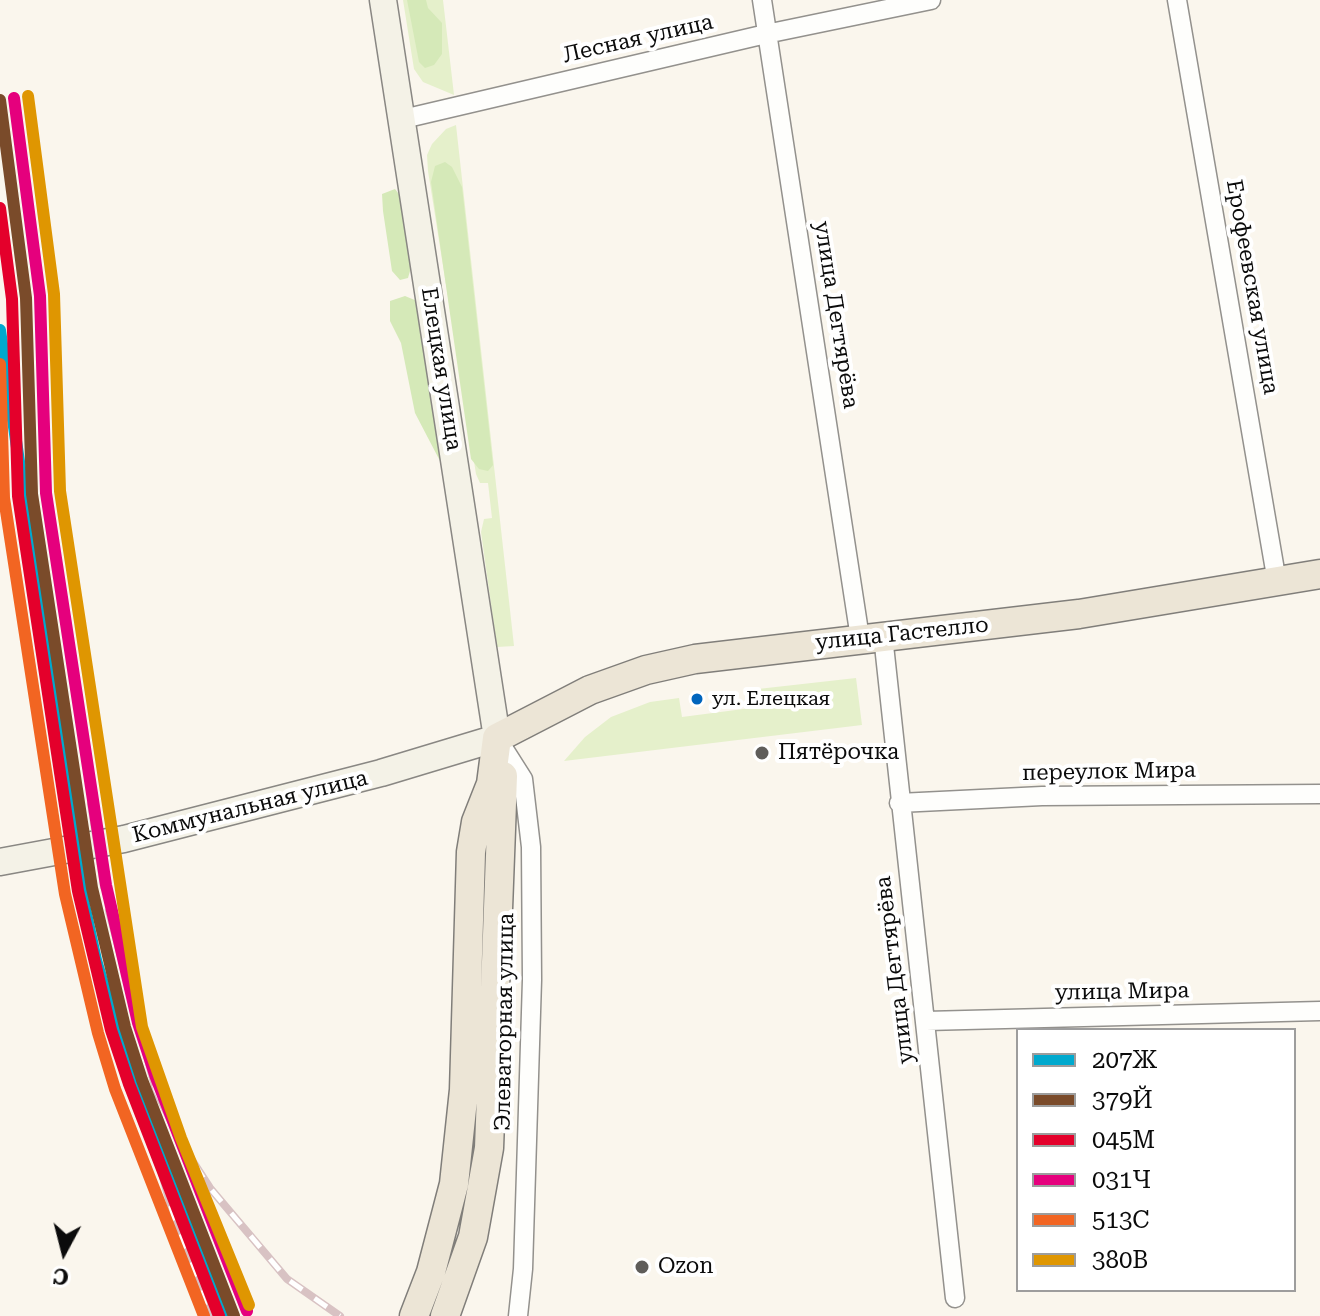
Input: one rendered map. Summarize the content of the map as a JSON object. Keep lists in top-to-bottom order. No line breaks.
{"streets":{"main road":["Елецкая улица","улица Гастелло","Коммунальная улица"],"street":["Лесная улица","Ерофеевская улица","улица Дегтярёва","переулок Мира","улица Мира","Элеваторная улица"]},"crossings":[["Лесная улица","улица Дегтярёва"],["Лесная улица","Елецкая улица"],["Ерофеевская улица","улица Гастелло"],["улица Дегтярёва","улица Гастелло"],["улица Дегтярёва","переулок Мира"],["улица Дегтярёва","улица Мира"],["Елецкая улица","улица Гастелло"],["Елецкая улица","Коммунальная улица"],["Елецкая улица","Элеваторная улица"],["улица Гастелло","Коммунальная улица"],["улица Гастелло","Элеваторная улица"],["Коммунальная улица","Элеваторная улица"]],"places":["ул. Елецкая","Пятёрочка","Ozon"],"lines":["transit line 380В","transit line 031Ч","transit line 379Й","transit line 045М","transit line 207Ж","transit line 513С"],"legend":["207Ж","379Й","045М","031Ч","513С","380В"],"north":"bottom"}
